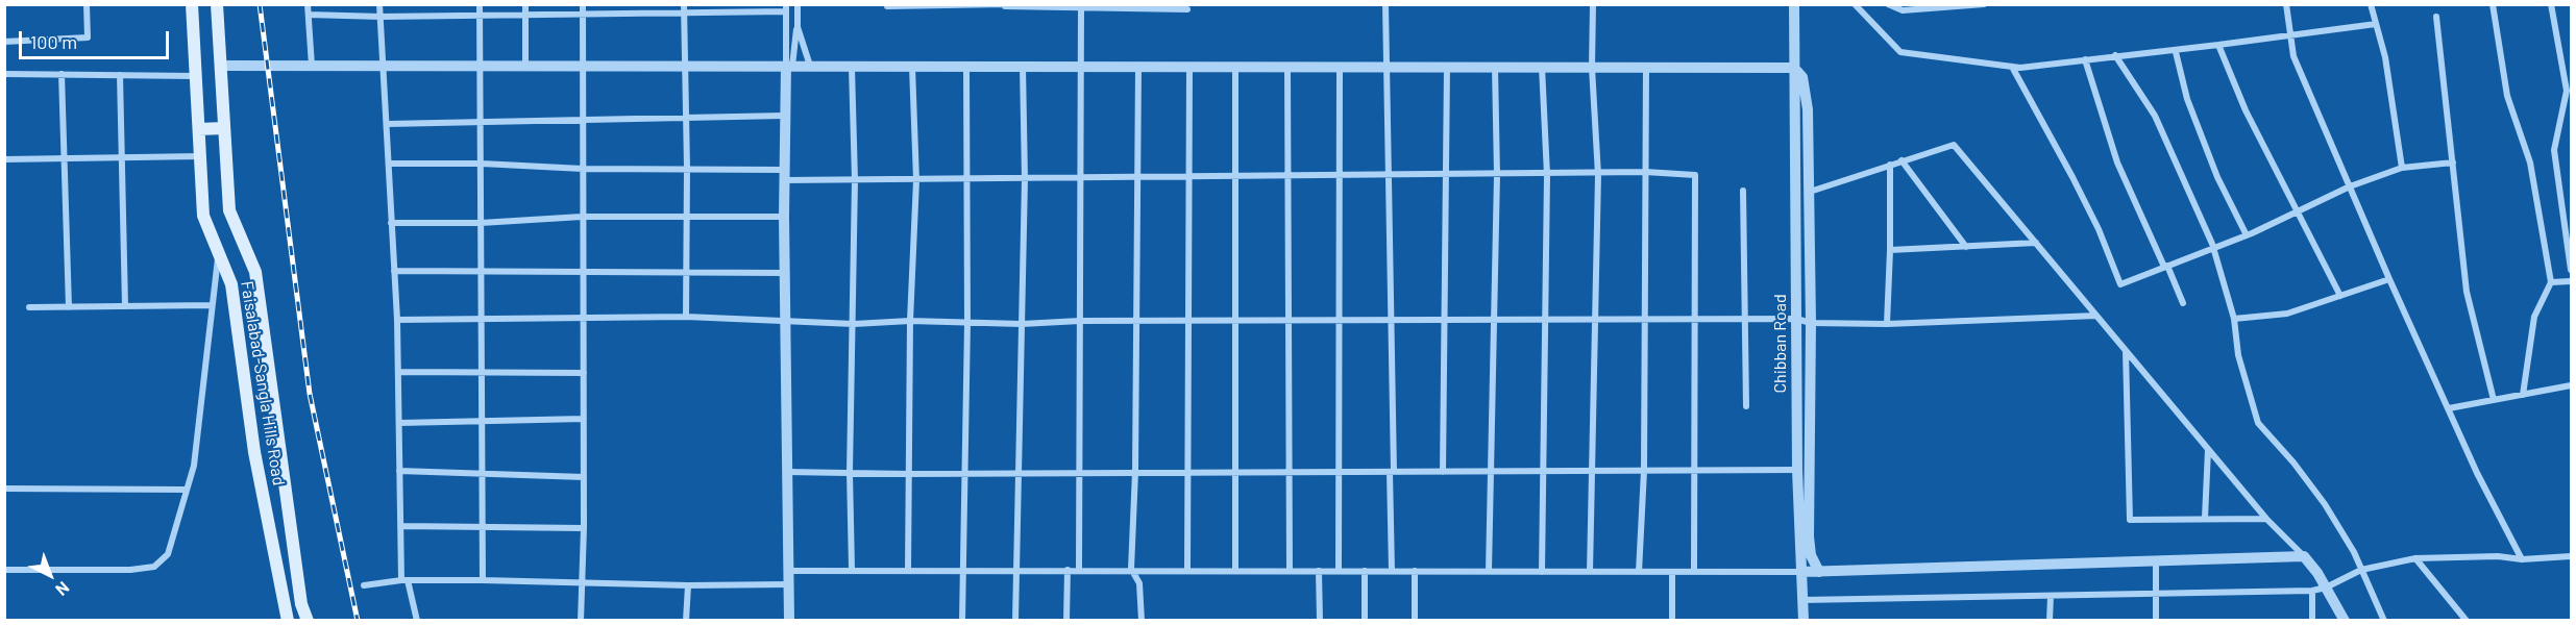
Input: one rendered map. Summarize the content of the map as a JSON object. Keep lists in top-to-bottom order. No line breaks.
{"streets":{"main road":["Faisalabad-Sangla Hills Road"],"street":["Chibban Road"]},"scale_bar":"100 m","north":"bottom right"}
